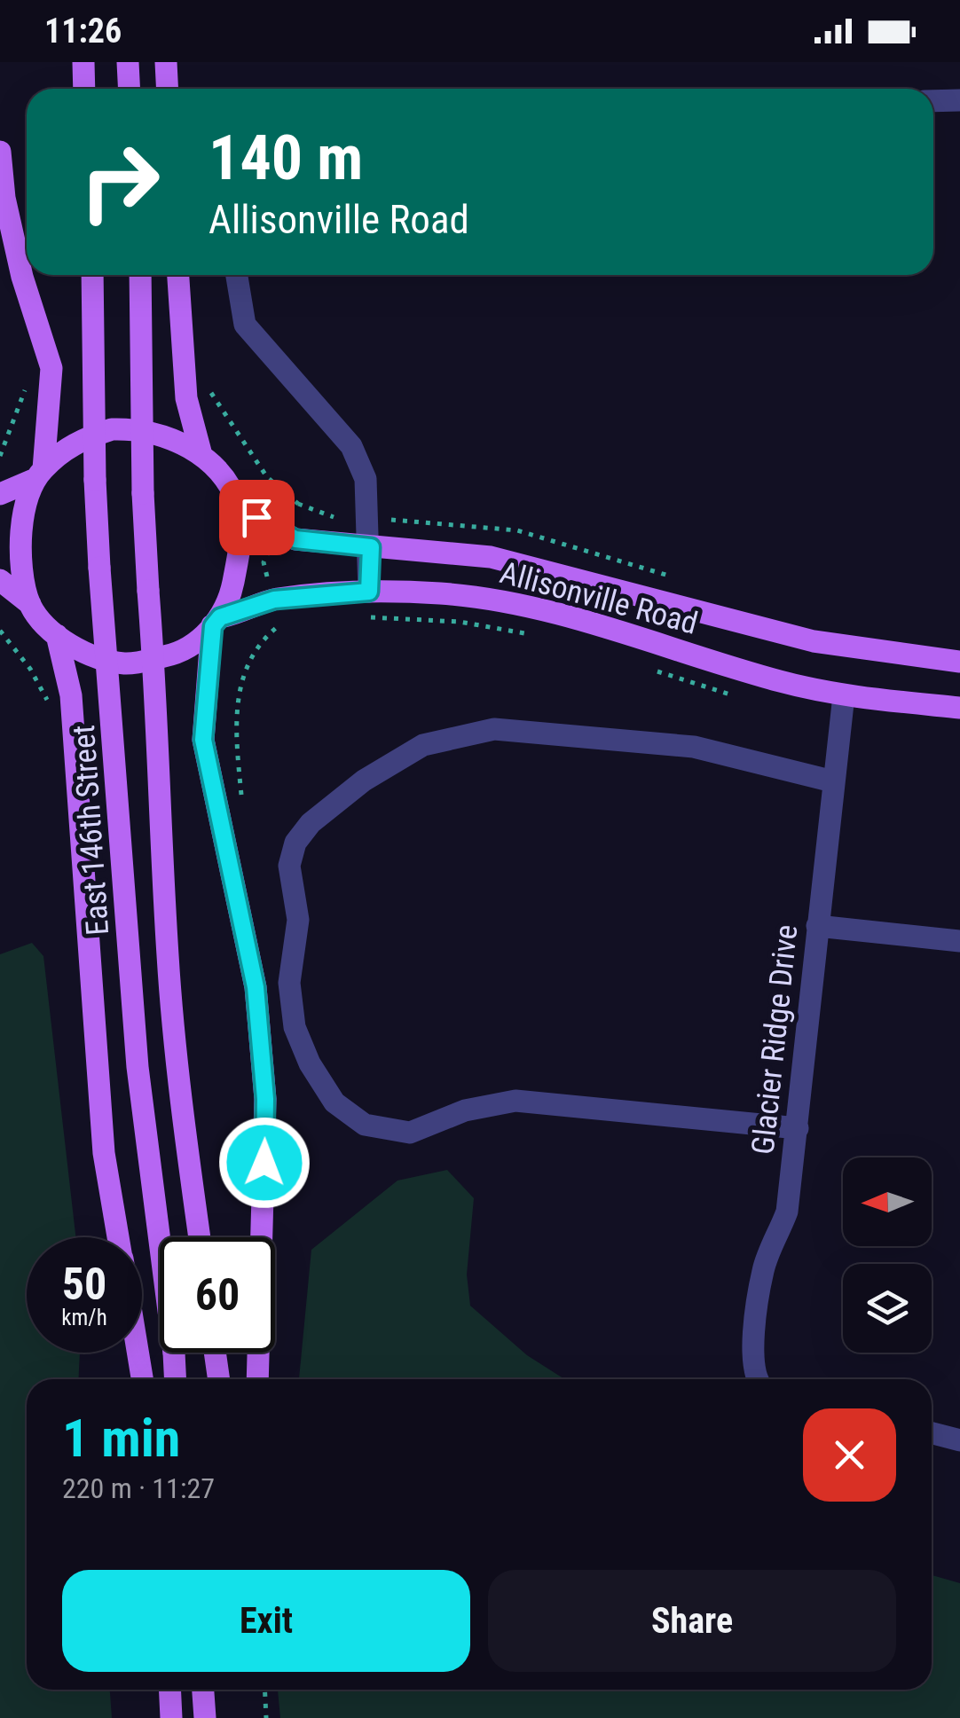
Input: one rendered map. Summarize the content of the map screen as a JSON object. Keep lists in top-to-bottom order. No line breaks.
{"streets":{"main road":["Allisonville Road","East 146th Street"],"street":["Glacier Ridge Drive"]},"crossings":[["Allisonville Road","Glacier Ridge Drive"]],"north":"left","page":{"status":"11:26","turn":["140 m","Allisonville Road"],"speed":"50 km/h","limit":"60","heading":["1 min","220 m · 11:27"],"buttons":["Exit","Share"]}}
